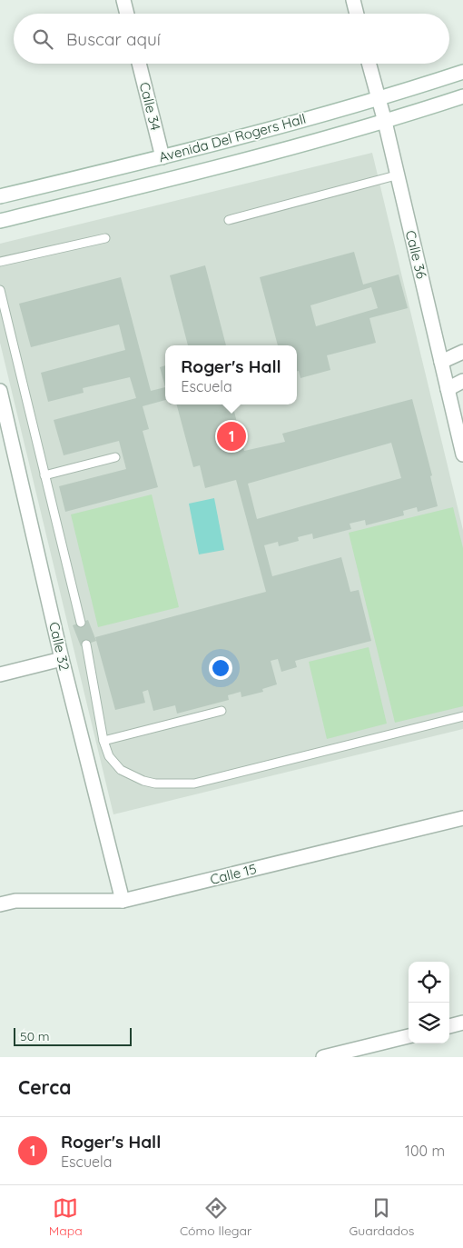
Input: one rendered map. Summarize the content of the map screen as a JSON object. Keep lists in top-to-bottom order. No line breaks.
{"streets":{"street":["Calle 34","Avenida Del Rogers Hall","Calle 36","Calle 32","Calle 15"]},"crossings":[["Calle 34","Avenida Del Rogers Hall"],["Avenida Del Rogers Hall","Calle 36"],["Calle 32","Calle 15"]],"scale_bar":"50 m","page":{"search":"Buscar aquí","popup":["Roger's Hall","Escuela"],"pins":"1","scale":"50 m","heading":"Cerca","list":[{"mark":"1","name":"Roger's Hall","note":"Escuela","value":"100 m"}],"nav":["Mapa","Cómo llegar","Guardados"]}}
